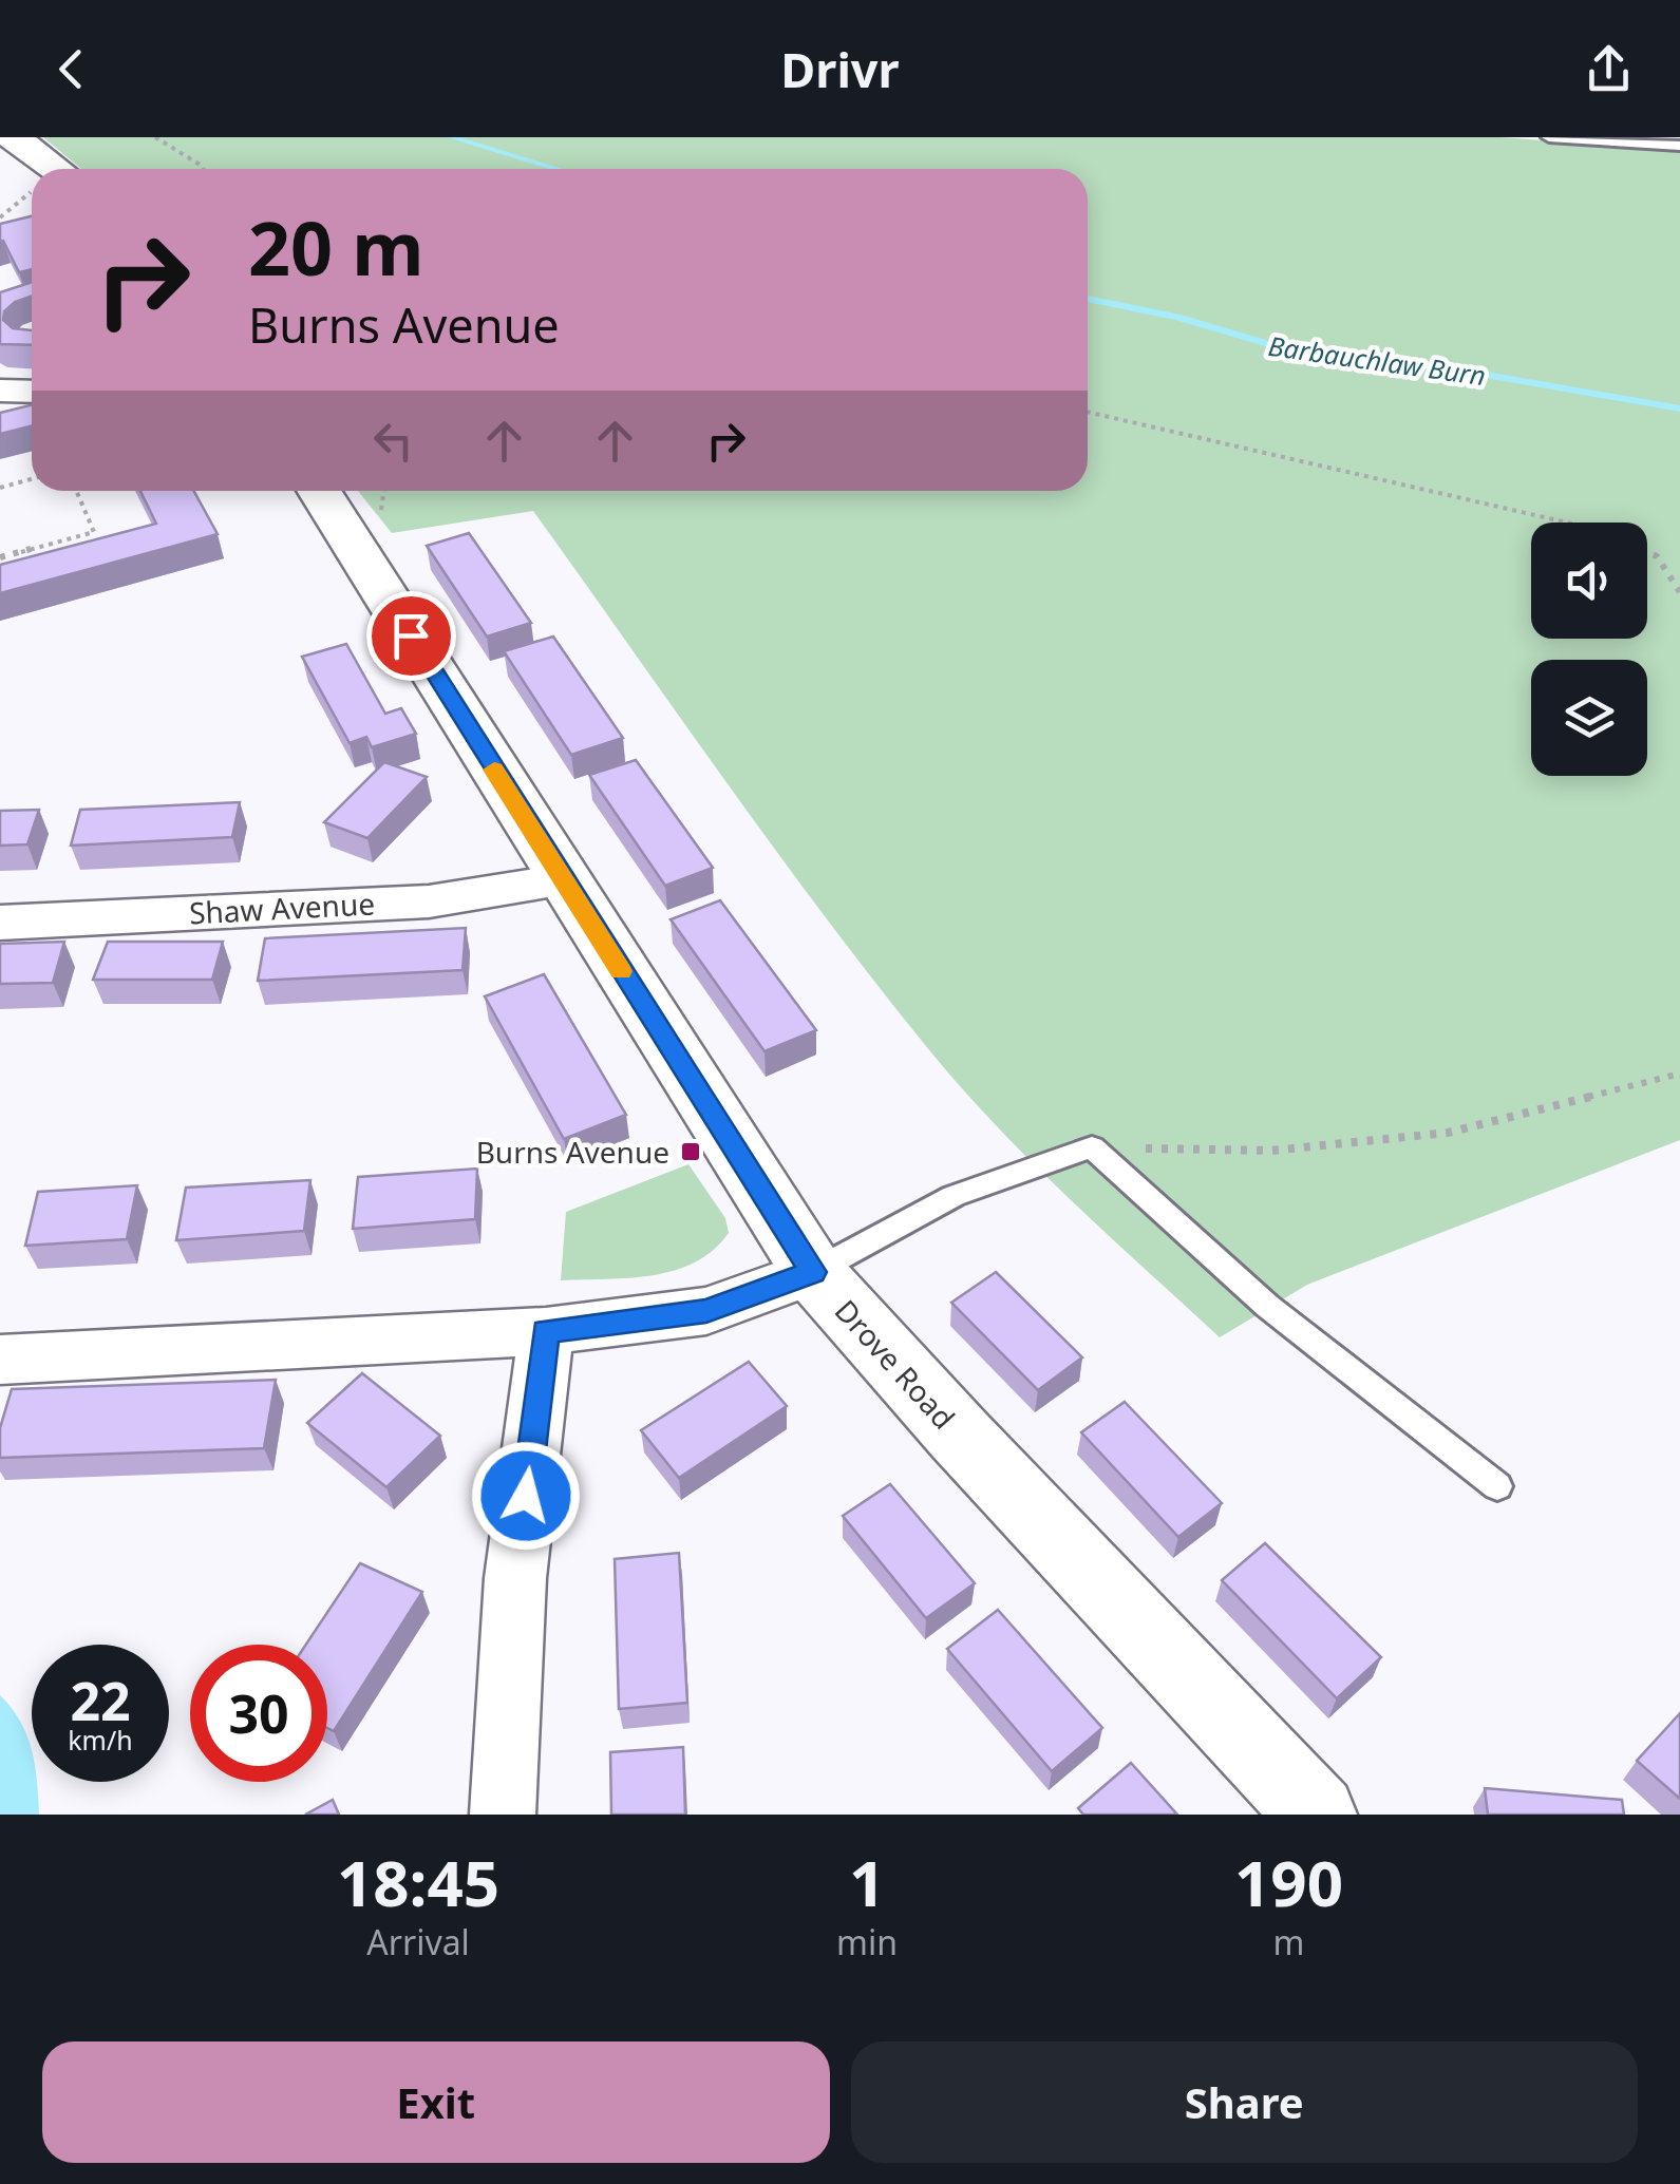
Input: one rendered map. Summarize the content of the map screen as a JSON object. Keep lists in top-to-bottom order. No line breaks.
{"streets":{"street":["Shaw Avenue","Drove Road"]},"crossings":[["Shaw Avenue","Drove Road"]],"water":["Barbauchlaw Burn"],"places":{"transit":["Burns Avenue"]},"page":{"header":"Drivr","turn":["20 m","Burns Avenue"],"speed":"22 km/h","limit":"30","eta":["18:45","Arrival","1","min","190","m"],"buttons":["Exit","Share"]}}
